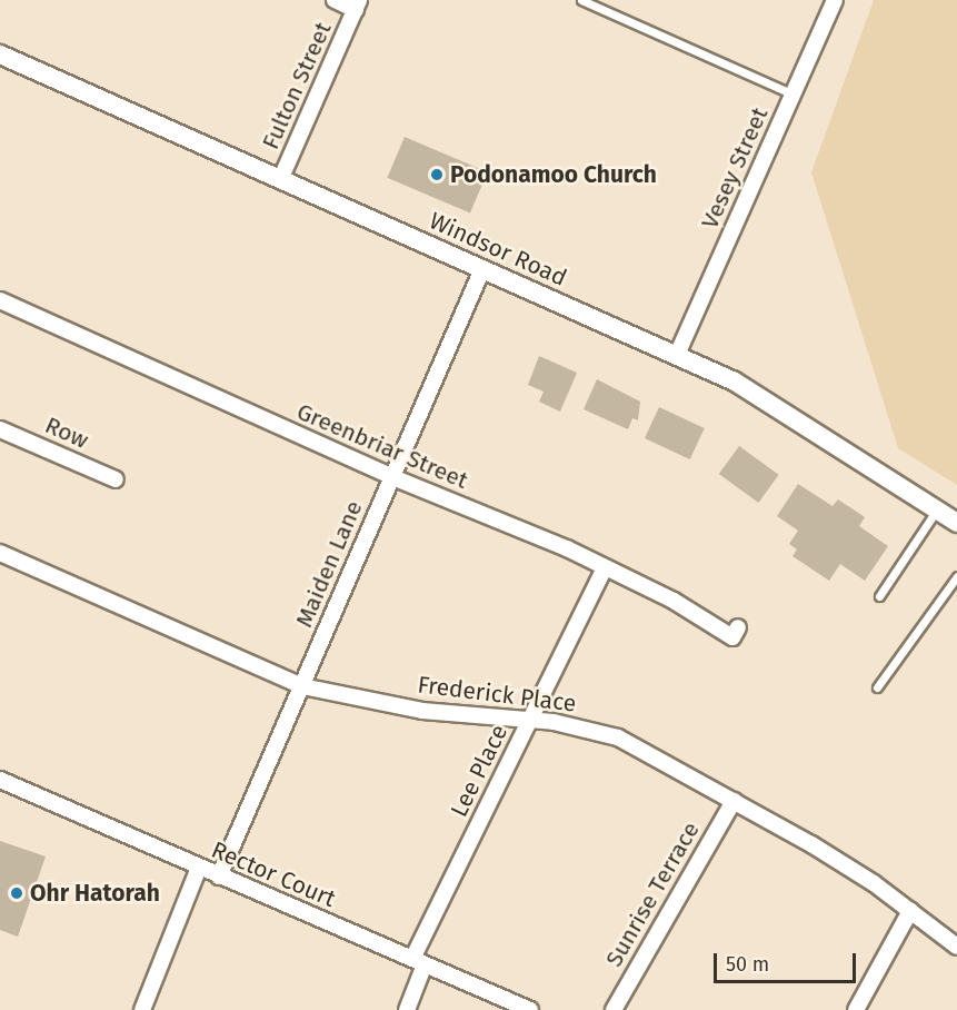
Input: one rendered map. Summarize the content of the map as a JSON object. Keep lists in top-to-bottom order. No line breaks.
{"streets":{"street":["Fulton Street","Vesey Street","Windsor Road","Row","Greenbriar Street","Maiden Lane","Frederick Place","Lee Place","Rector Court","Sunrise Terrace"]},"crossings":[["Fulton Street","Windsor Road"],["Vesey Street","Windsor Road"],["Windsor Road","Maiden Lane"],["Greenbriar Street","Maiden Lane"],["Greenbriar Street","Lee Place"],["Maiden Lane","Frederick Place"],["Maiden Lane","Rector Court"],["Frederick Place","Lee Place"],["Frederick Place","Sunrise Terrace"],["Lee Place","Rector Court"]],"places":["Podonamoo Church","Ohr Hatorah"],"scale_bar":"50 m"}
